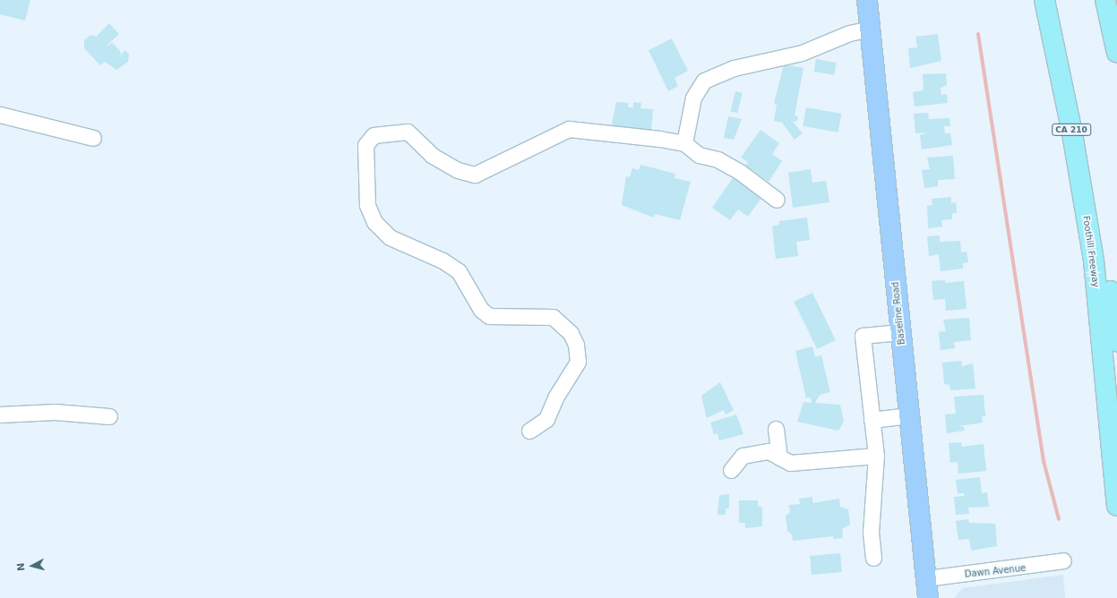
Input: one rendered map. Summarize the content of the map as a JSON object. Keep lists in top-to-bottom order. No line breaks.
{"streets":{"highway":["CA 210","Foothill Freeway"],"main road":["Baseline Road"],"street":["Dawn Avenue"]},"crossings":[["Baseline Road","Dawn Avenue"]],"north":"left"}
